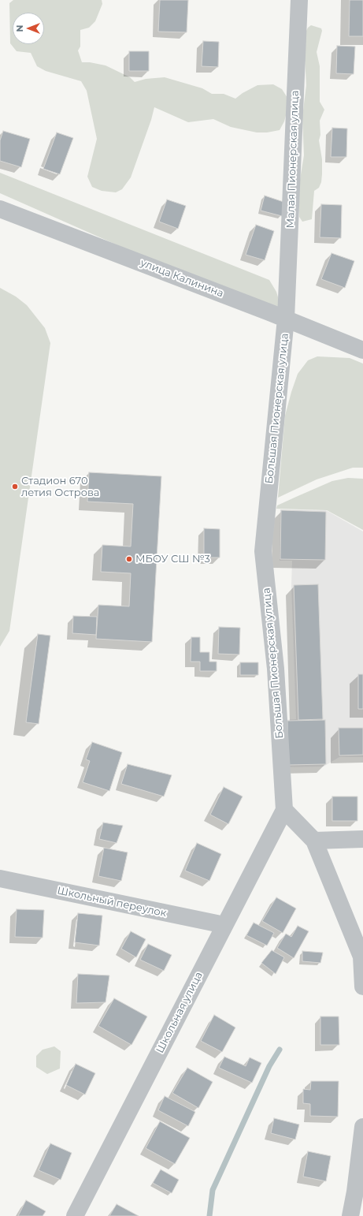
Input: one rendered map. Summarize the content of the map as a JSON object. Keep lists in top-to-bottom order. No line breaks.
{"streets":{"street":["Малая Пионерская улица","улица Калинина","Большая Пионерская улица","Школьный переулок","Школьная улица"]},"crossings":[["Малая Пионерская улица","улица Калинина"],["Малая Пионерская улица","Большая Пионерская улица"],["улица Калинина","Большая Пионерская улица"],["Большая Пионерская улица","Школьная улица"],["Школьный переулок","Школьная улица"]],"places":["Стадион 670 летия Острова","МБОУ СШ №3"],"north":"left"}
